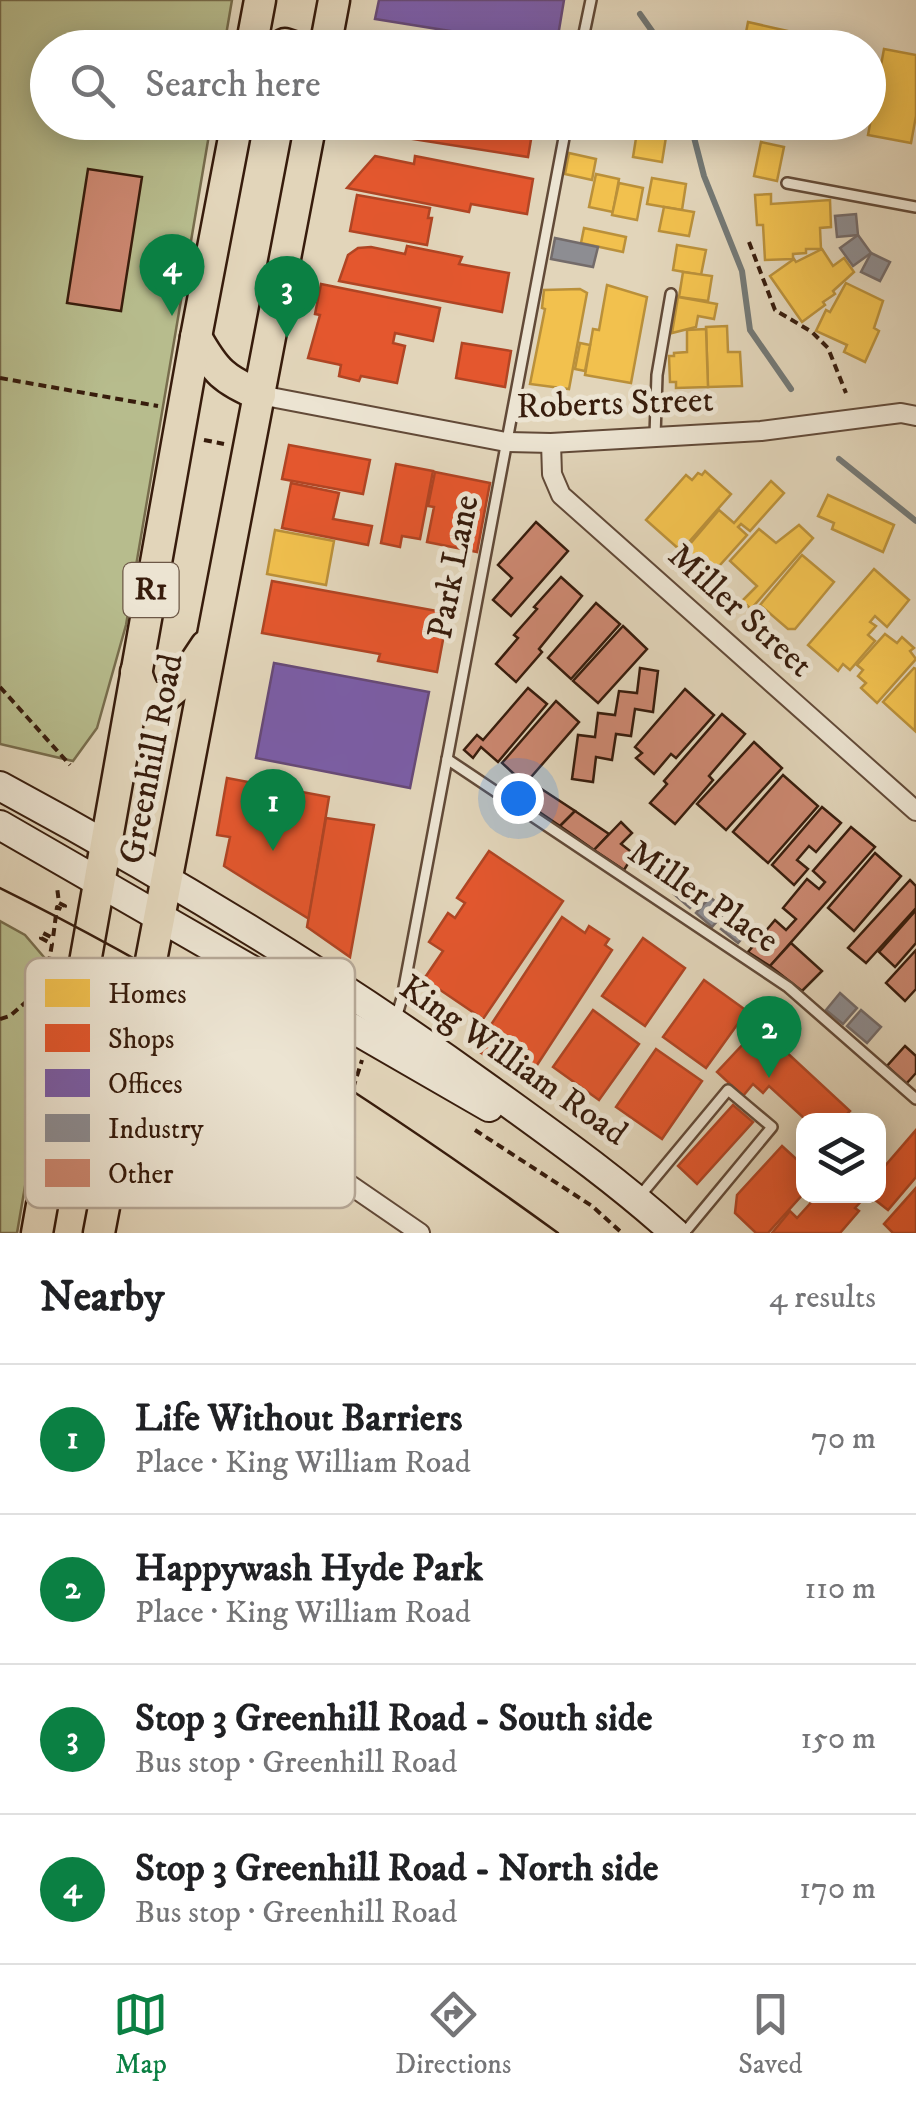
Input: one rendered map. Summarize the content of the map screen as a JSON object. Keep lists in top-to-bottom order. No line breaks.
{"streets":{"highway":["R1","Greenhill Road"],"main road":["King William Road"],"street":["Roberts Street","Miller Street"],"lane":["Park Lane","Miller Place"]},"crossings":[["Roberts Street","Park Lane"],["Roberts Street","Miller Street"],["Roberts Street","Greenhill Road"],["Park Lane","Miller Place"],["Park Lane","King William Road"],["Greenhill Road","King William Road"]],"legend":["Homes","Shops","Offices","Industry","Other"],"page":{"search":"Search here","pins":["4","3","1","2"],"heading":["Nearby","4 results"],"list":[{"mark":"1","name":"Life Without Barriers","note":"Place · King William Road","value":"70 m"},{"mark":"2","name":"Happywash Hyde Park","note":"Place · King William Road","value":"110 m"},{"mark":"3","name":"Stop 3 Greenhill Road - South side","note":"Bus stop · Greenhill Road","value":"150 m"},{"mark":"4","name":"Stop 3 Greenhill Road - North side","note":"Bus stop · Greenhill Road","value":"170 m"}],"nav":["Map","Directions","Saved"]}}
